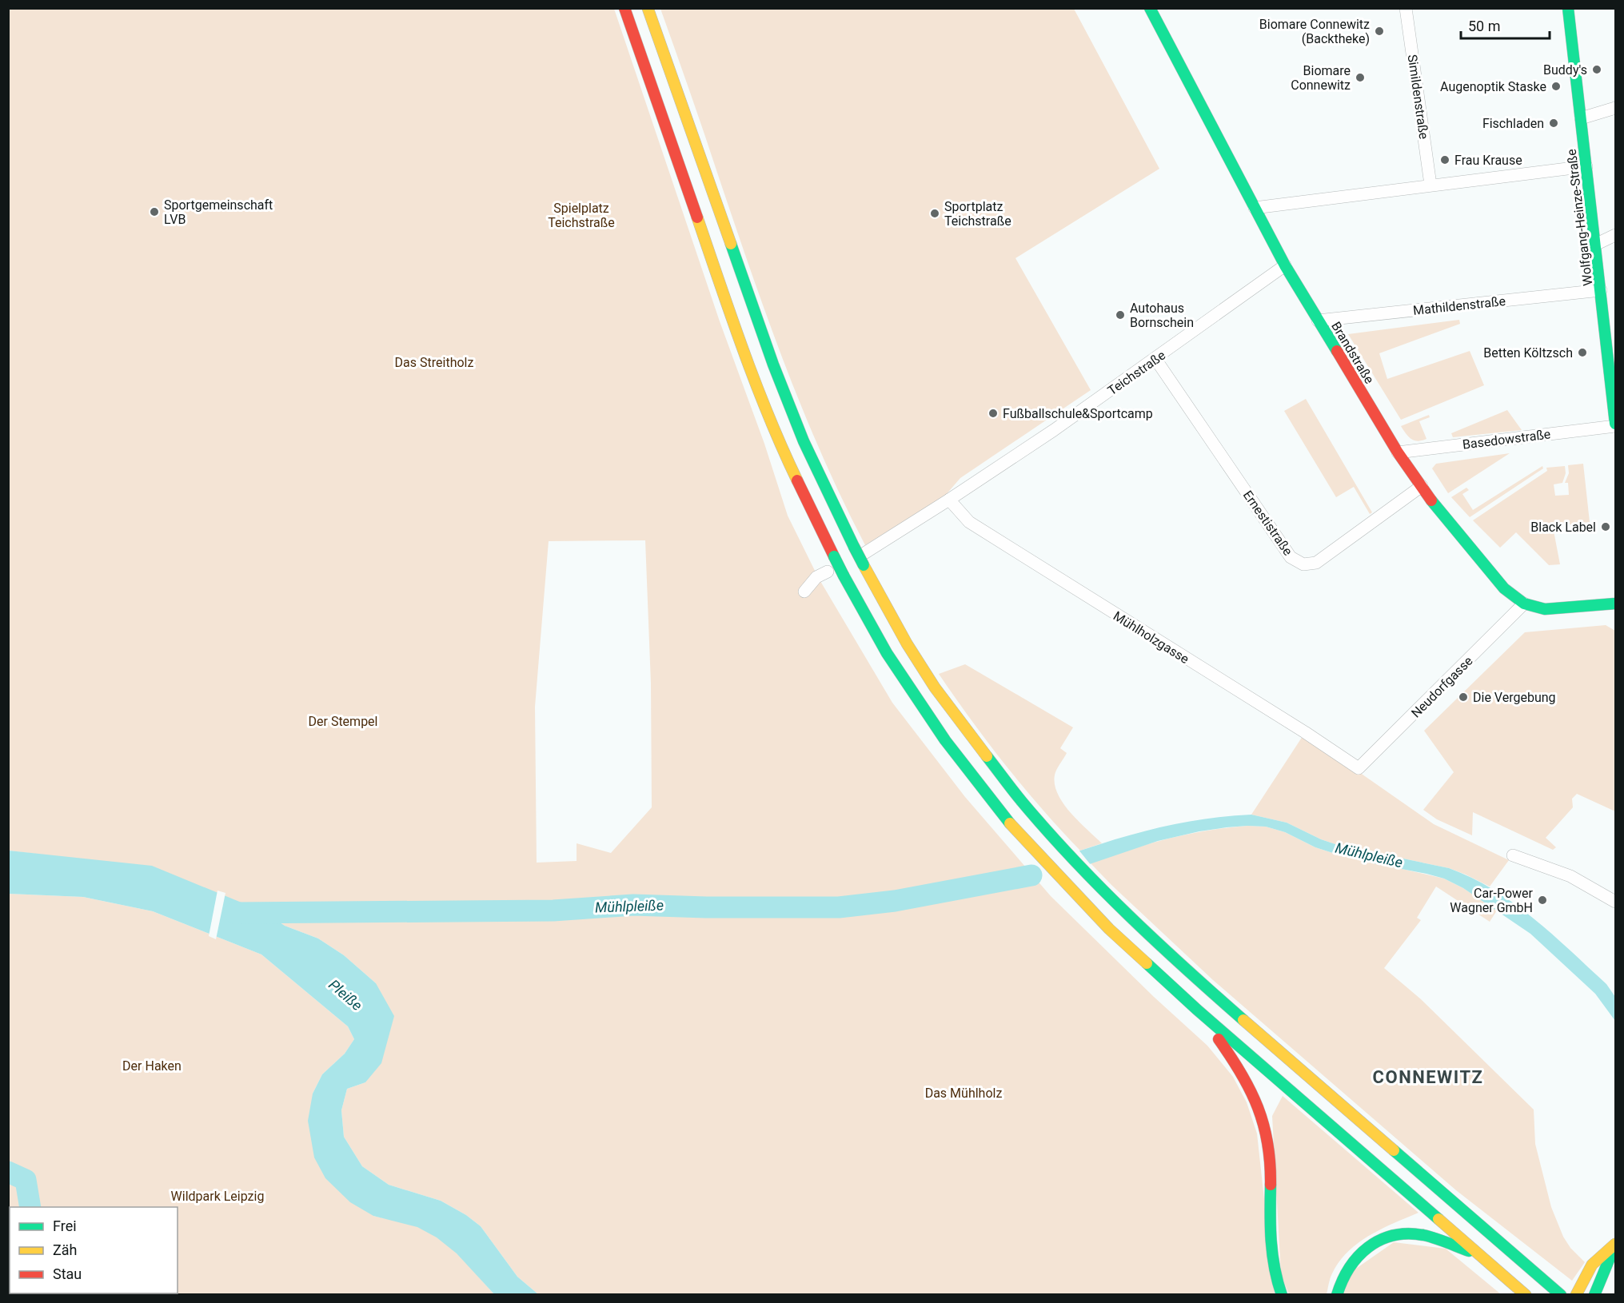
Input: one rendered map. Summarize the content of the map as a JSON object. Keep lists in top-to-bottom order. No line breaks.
{"streets":{"main road":["Wolfgang-Heinze-Straße","Brandstraße"],"street":["Simildenstraße","Mathildenstraße","Teichstraße","Basedowstraße","Ernestistraße","Mühlholzgasse","Neudorfgasse"]},"crossings":[["Wolfgang-Heinze-Straße","Mathildenstraße"],["Wolfgang-Heinze-Straße","Basedowstraße"],["Mathildenstraße","Brandstraße"],["Brandstraße","Teichstraße"],["Brandstraße","Basedowstraße"],["Brandstraße","Ernestistraße"],["Brandstraße","Neudorfgasse"],["Teichstraße","Ernestistraße"],["Teichstraße","Mühlholzgasse"],["Mühlholzgasse","Neudorfgasse"]],"districts":["CONNEWITZ"],"water":["Mühlpleiße","Pleiße"],"parks":["Spielplatz Teichstraße","Das Streitholz","Der Stempel","Der Haken","Das Mühlholz","Wildpark Leipzig"],"places":["Biomare Connewitz (Backtheke)","Buddy's","Biomare Connewitz","Augenoptik Staske","Fischladen","Frau Krause","Sportgemeinschaft LVB","Sportplatz Teichstraße","Autohaus Bornschein","Betten Költzsch","Fußballschule&Sportcamp","Black Label","Die Vergebung","Car-Power Wagner GmbH"],"legend":["Frei","Zäh","Stau"],"scale_bar":"50 m"}
